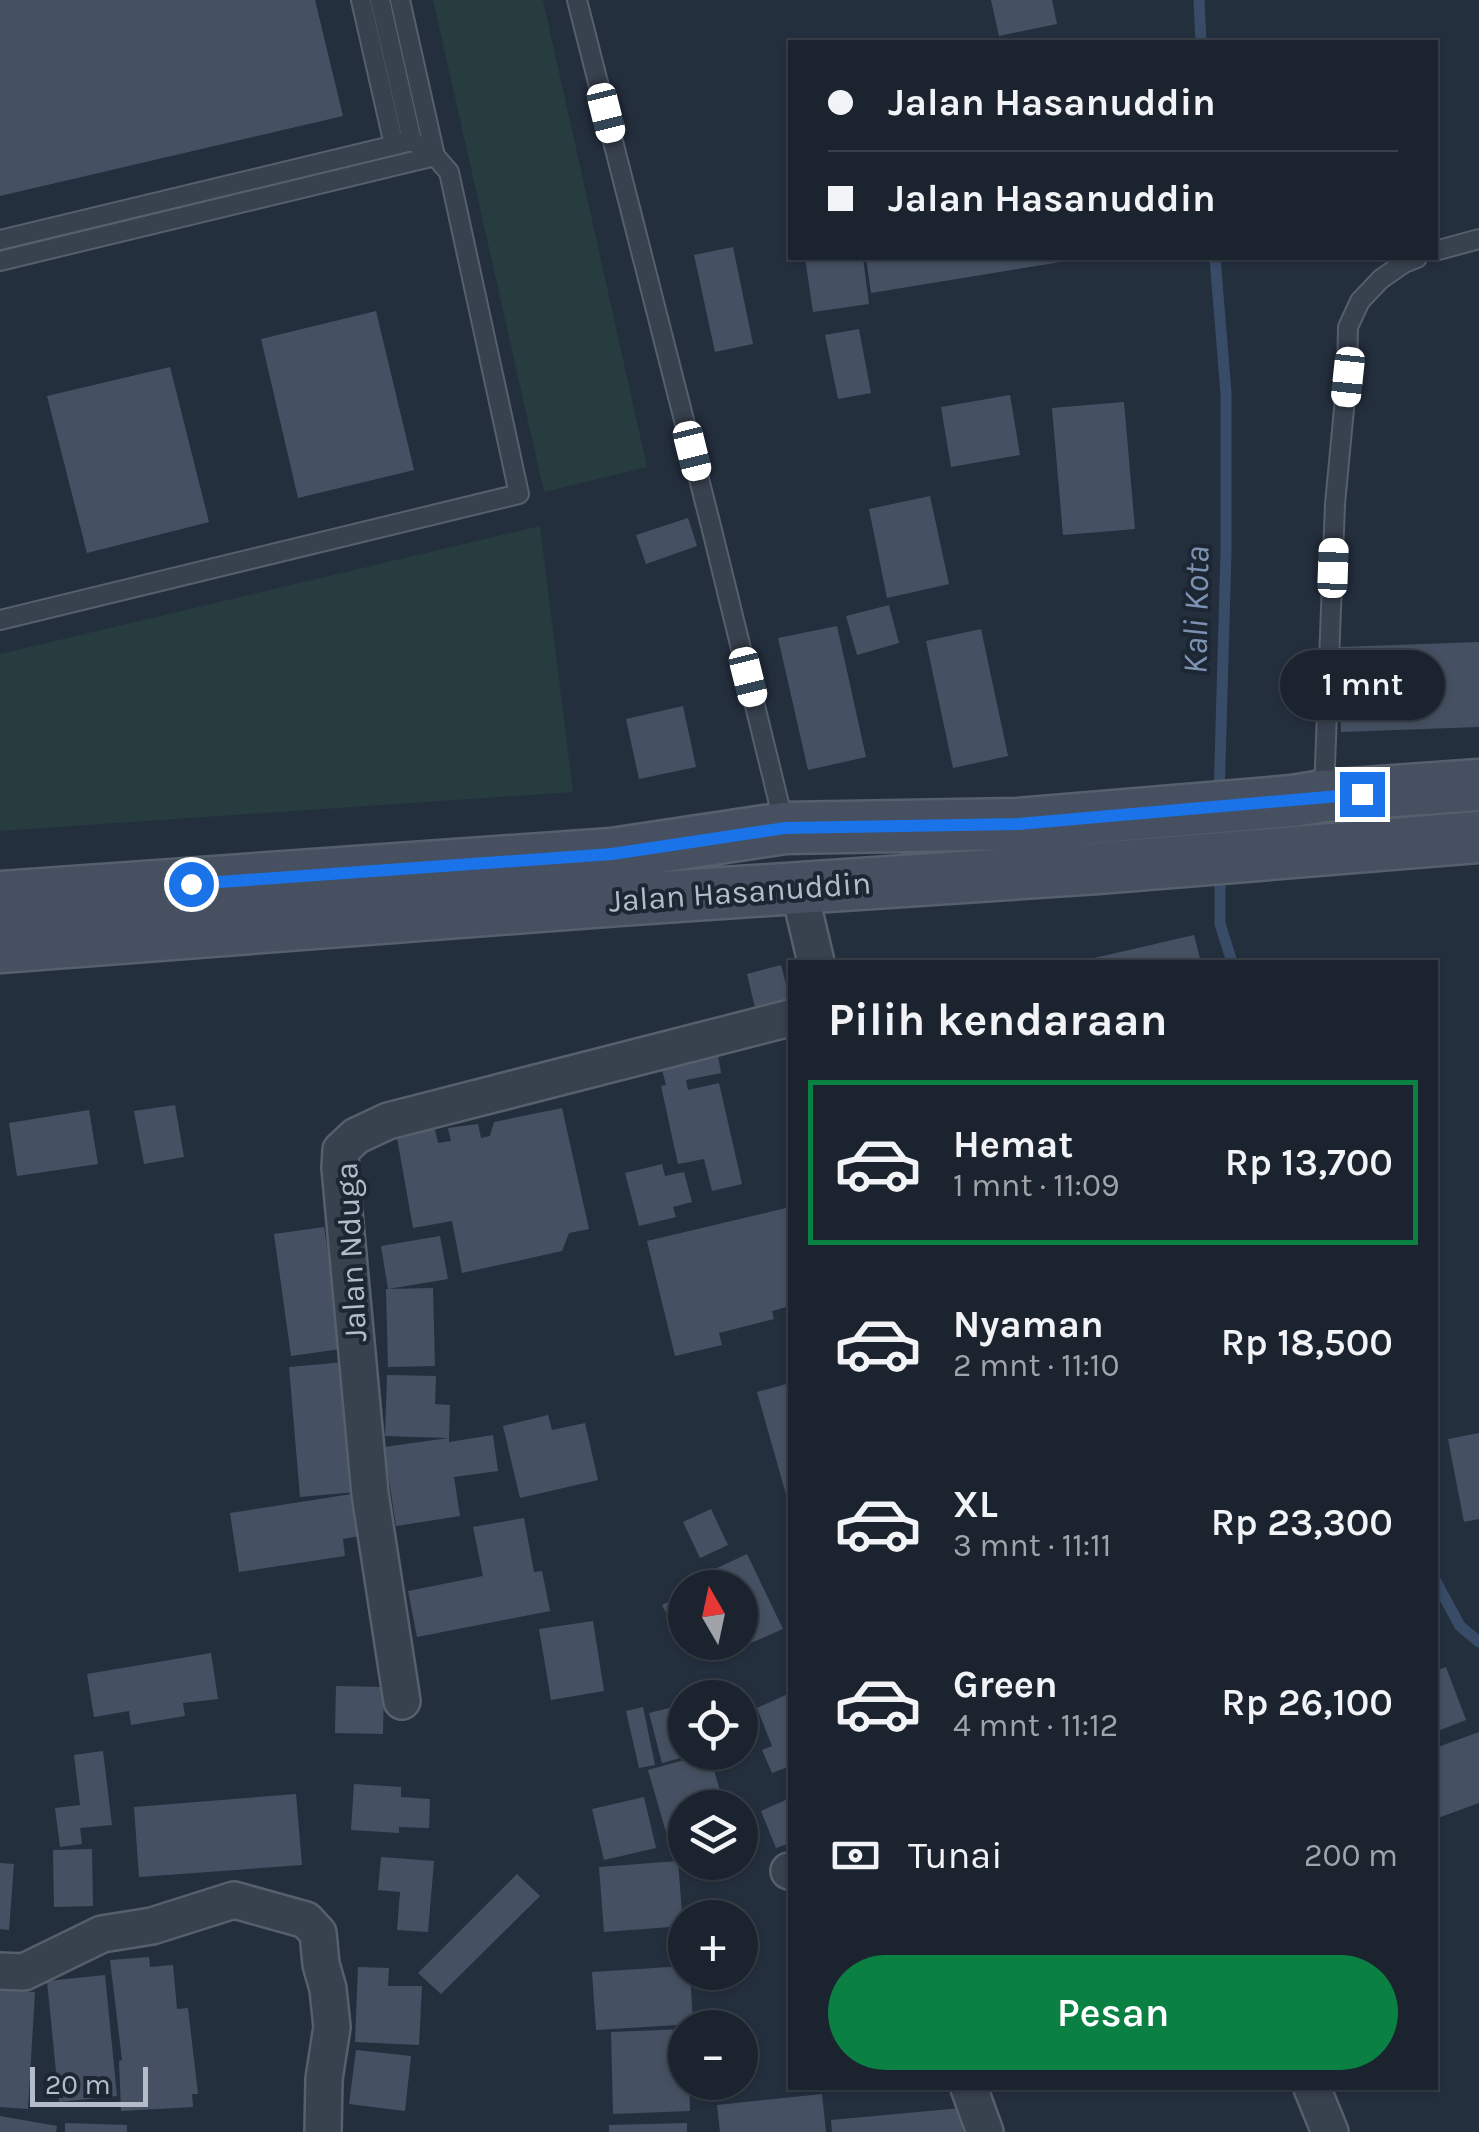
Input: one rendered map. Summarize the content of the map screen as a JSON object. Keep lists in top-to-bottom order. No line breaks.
{"streets":{"street":["Jalan Hasanuddin","Jalan Nduga"]},"water":["Kali Kota"],"scale_bar":"20 m","north":"top","page":{"banner":["Jalan Hasanuddin","Jalan Hasanuddin"],"bubble":"1 mnt","heading":"Pilih kendaraan","list":[{"name":"Hemat","note":"1 mnt · 11:09","value":"Rp 13,700"},{"name":"Nyaman","note":"2 mnt · 11:10","value":"Rp 18,500"},{"name":"XL","note":"3 mnt · 11:11","value":"Rp 23,300"},{"name":"Green","note":"4 mnt · 11:12","value":"Rp 26,100"}],"map_buttons":["+","−"],"pay":["Tunai","200 m"],"buttons":"Pesan","scale":"20 m"}}
